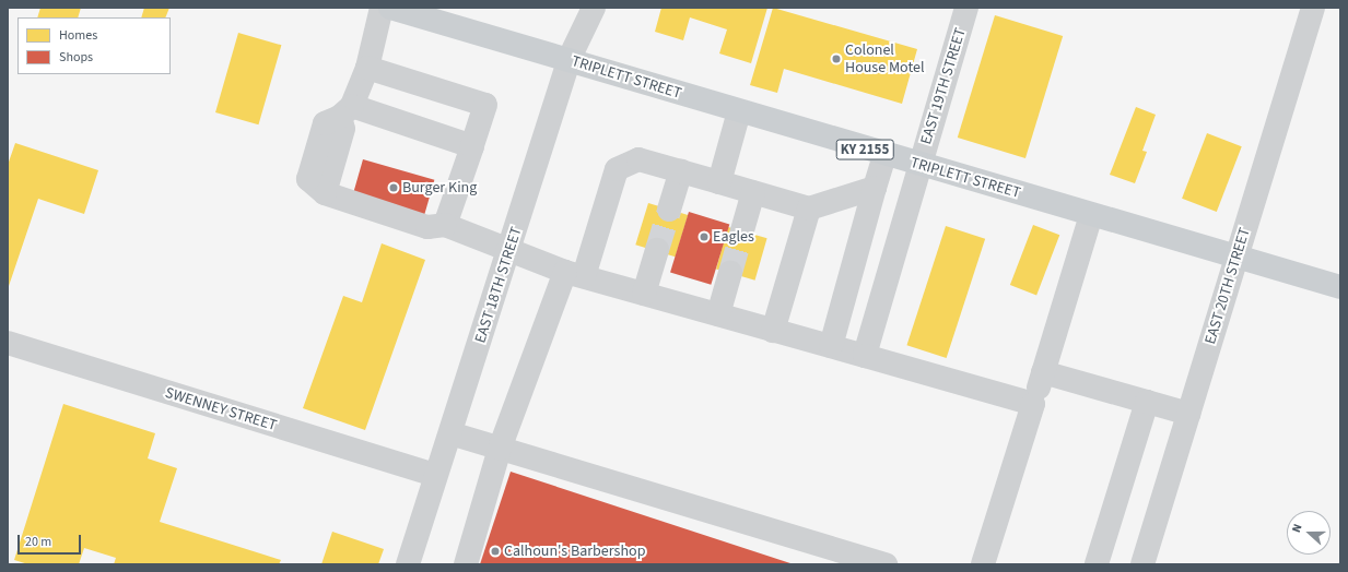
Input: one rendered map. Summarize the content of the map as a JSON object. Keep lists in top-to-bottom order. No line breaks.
{"streets":{"main road":["TRIPLETT STREET","KY 2155"],"street":["EAST 19TH STREET","EAST 18TH STREET","EAST 20TH STREET","SWENNEY STREET"]},"crossings":[["TRIPLETT STREET","EAST 19TH STREET"],["TRIPLETT STREET","EAST 18TH STREET"],["TRIPLETT STREET","EAST 20TH STREET"],["EAST 18TH STREET","SWENNEY STREET"]],"places":["Colonel House Motel","Burger King","Eagles","Calhoun's Barbershop"],"legend":["Homes","Shops"],"scale_bar":"20 m","north":"left"}
